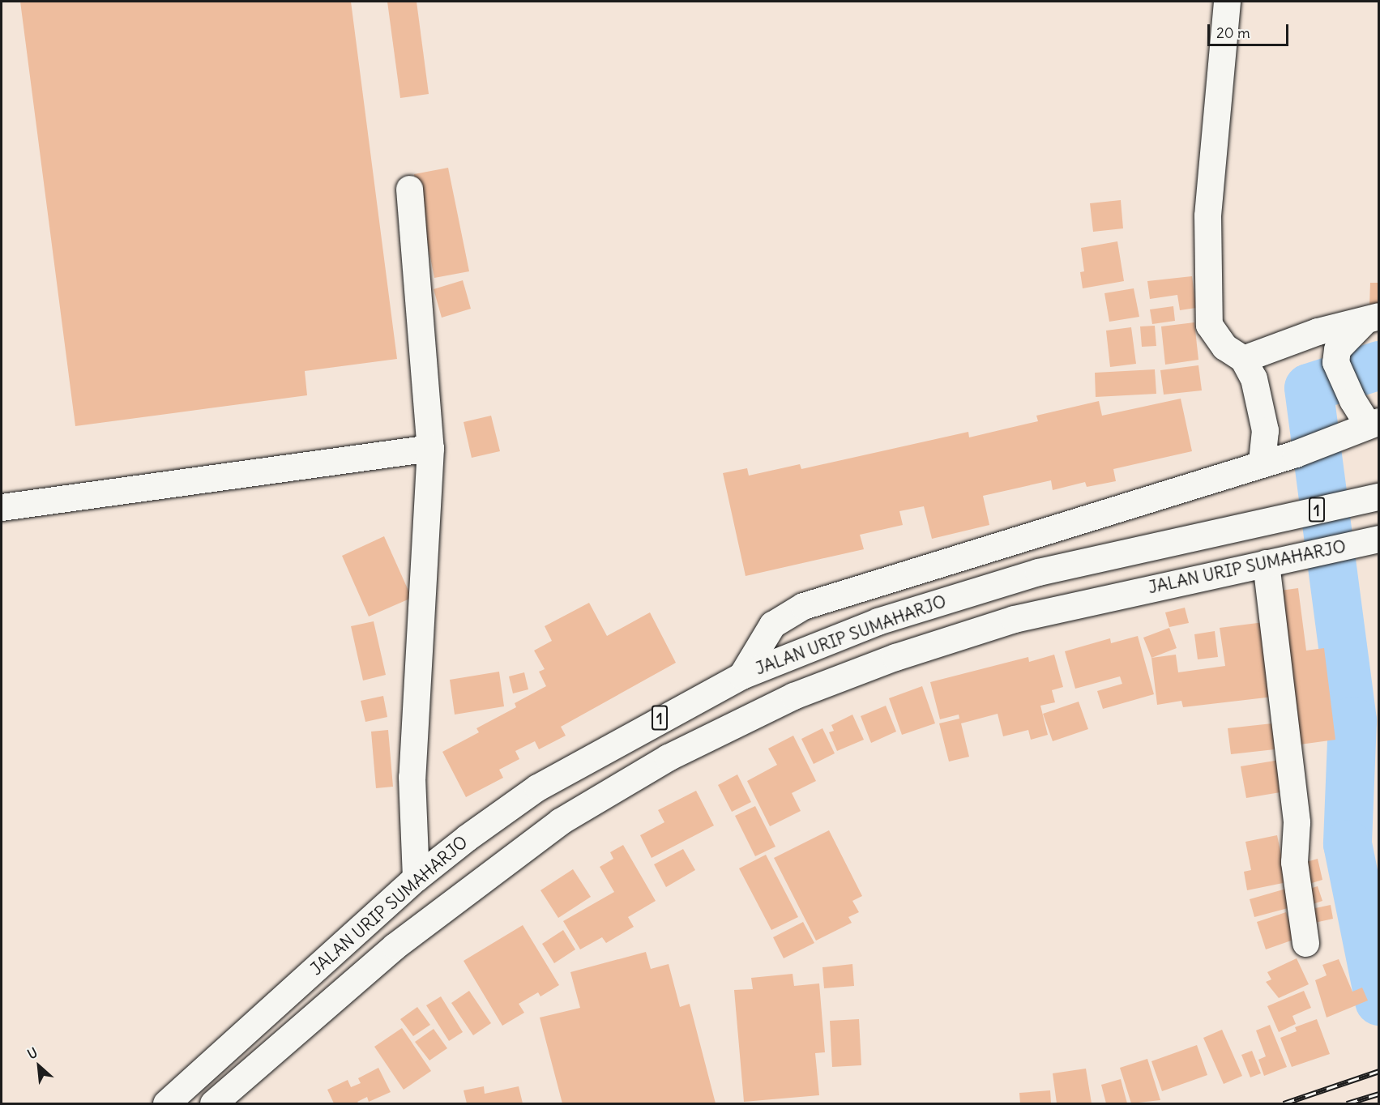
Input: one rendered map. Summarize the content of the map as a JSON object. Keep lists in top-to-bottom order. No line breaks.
{"streets":{"main road":["1","JALAN URIP SUMAHARJO"]},"scale_bar":"20 m","north":"top left"}
